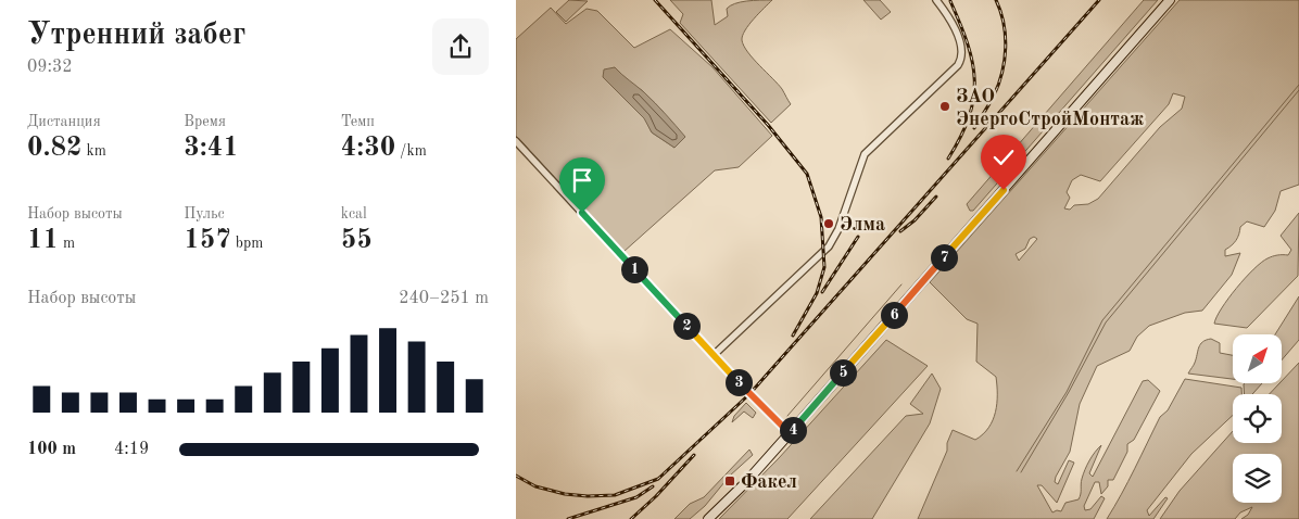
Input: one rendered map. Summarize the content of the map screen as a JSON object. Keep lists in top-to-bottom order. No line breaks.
{"places":{"other":["ЗАО ЭнергоСтройМонтаж","Элма"],"transit":["Факел"]},"north":"top right","page":{"heading":["Утренний забег","09:32"],"stats":[["Дистанция","0.82 km"],["Время","3:41"],["Темп","4:30 /km"],["Набор высоты","11 m"],["Пульс","157 bpm"],["kcal","55"]],"pins":["7","1","6","2","5","3","4"],"chart":["Набор высоты","240–251 m"],"list":[{"name":"100 m","note":"4:19"}]}}
